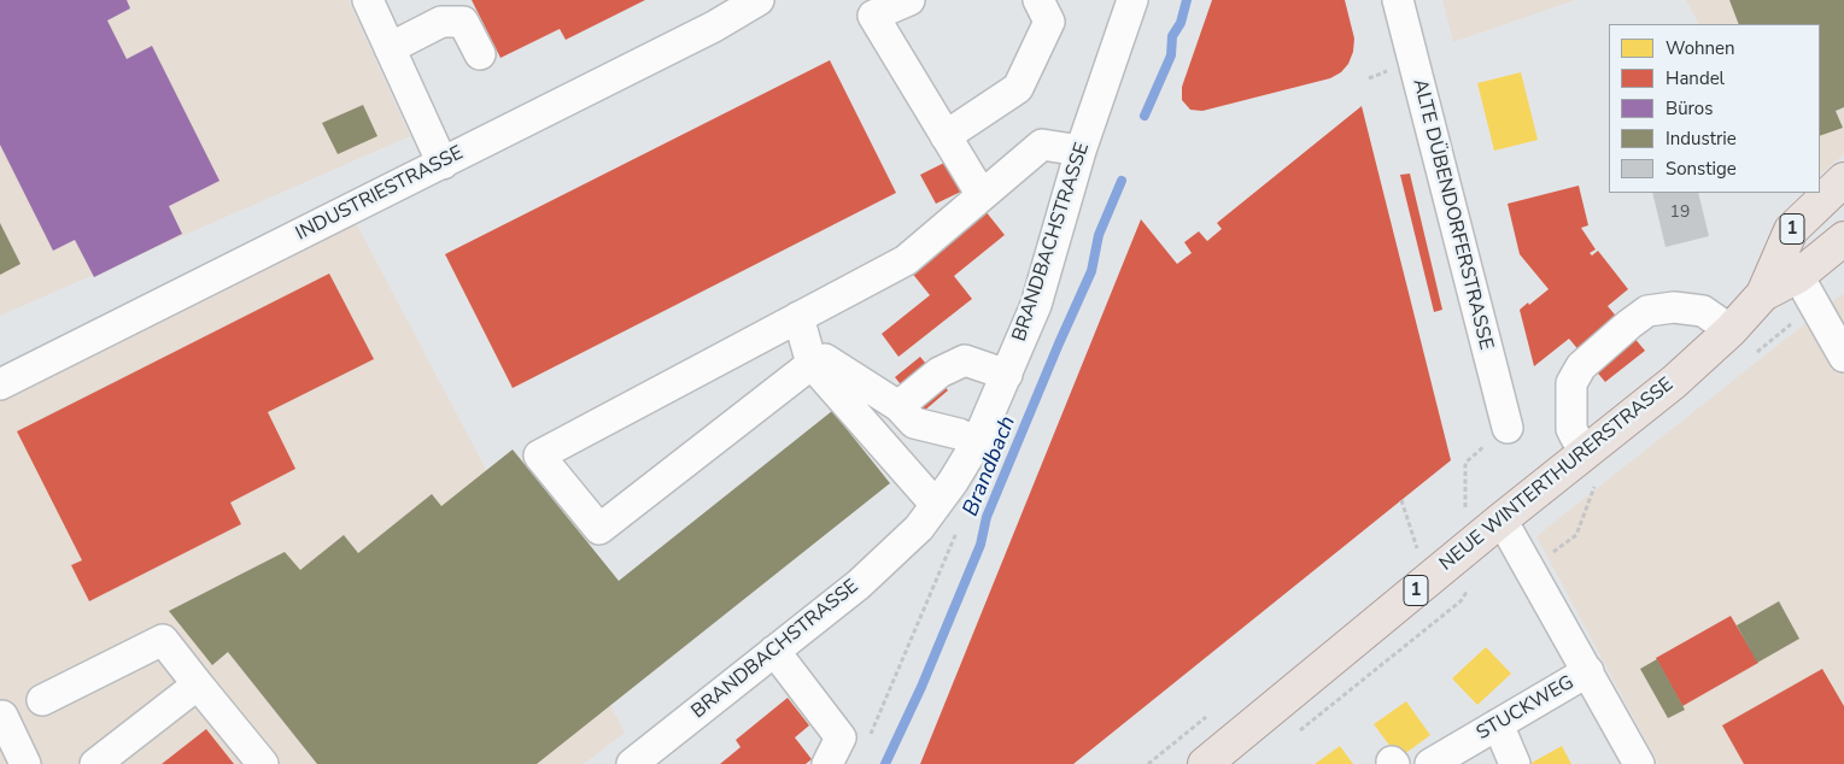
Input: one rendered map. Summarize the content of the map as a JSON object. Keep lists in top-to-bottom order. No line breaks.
{"streets":{"main road":["1","NEUE WINTERTHURERSTRASSE"],"street":["INDUSTRIESTRASSE","ALTE DÜBENDORFERSTRASSE","BRANDBACHSTRASSE","STUCKWEG"]},"water":["Brandbach"],"house_numbers":["19"],"legend":["Wohnen","Handel","Büros","Industrie","Sonstige"]}
